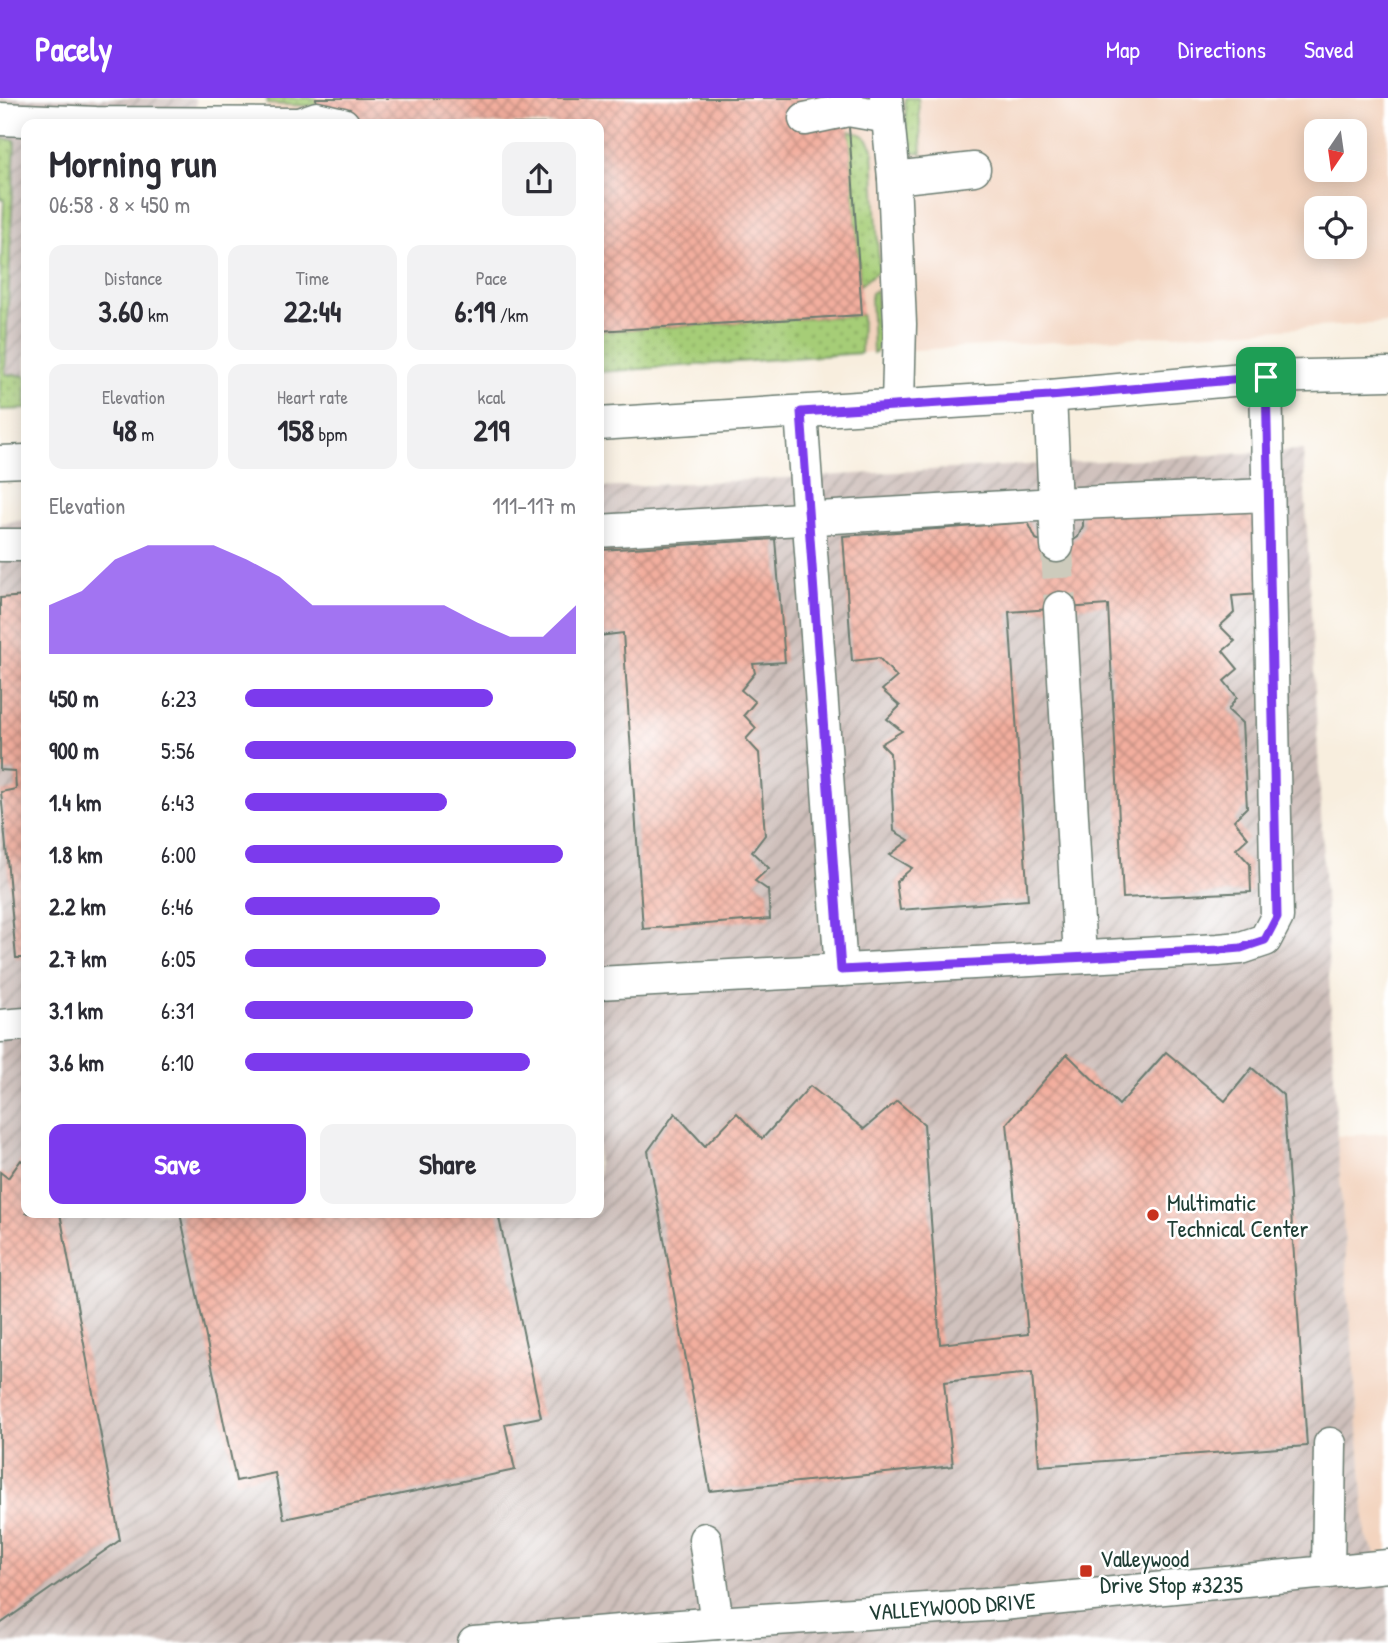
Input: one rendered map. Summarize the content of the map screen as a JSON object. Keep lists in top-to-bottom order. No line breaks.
{"streets":{"street":["VALLEYWOOD DRIVE"]},"places":{"other":["Multimatic Technical Center"],"transit":["Valleywood Drive Stop #3235"]},"north":"bottom","page":{"header":"Pacely","nav":["Map","Directions","Saved"],"heading":["Morning run","06:58 · 8 × 450 m"],"stats":[["Distance","3.60 km"],["Time","22:44"],["Pace","6:19 /km"],["Elevation","48 m"],["Heart rate","158 bpm"],["kcal","219"]],"chart":["Elevation","111–117 m"],"list":[{"name":"450 m","note":"6:23"},{"name":"900 m","note":"5:56"},{"name":"1.4 km","note":"6:43"},{"name":"1.8 km","note":"6:00"},{"name":"2.2 km","note":"6:46"},{"name":"2.7 km","note":"6:05"},{"name":"3.1 km","note":"6:31"},{"name":"3.6 km","note":"6:10"}],"buttons":["Save","Share"]}}
